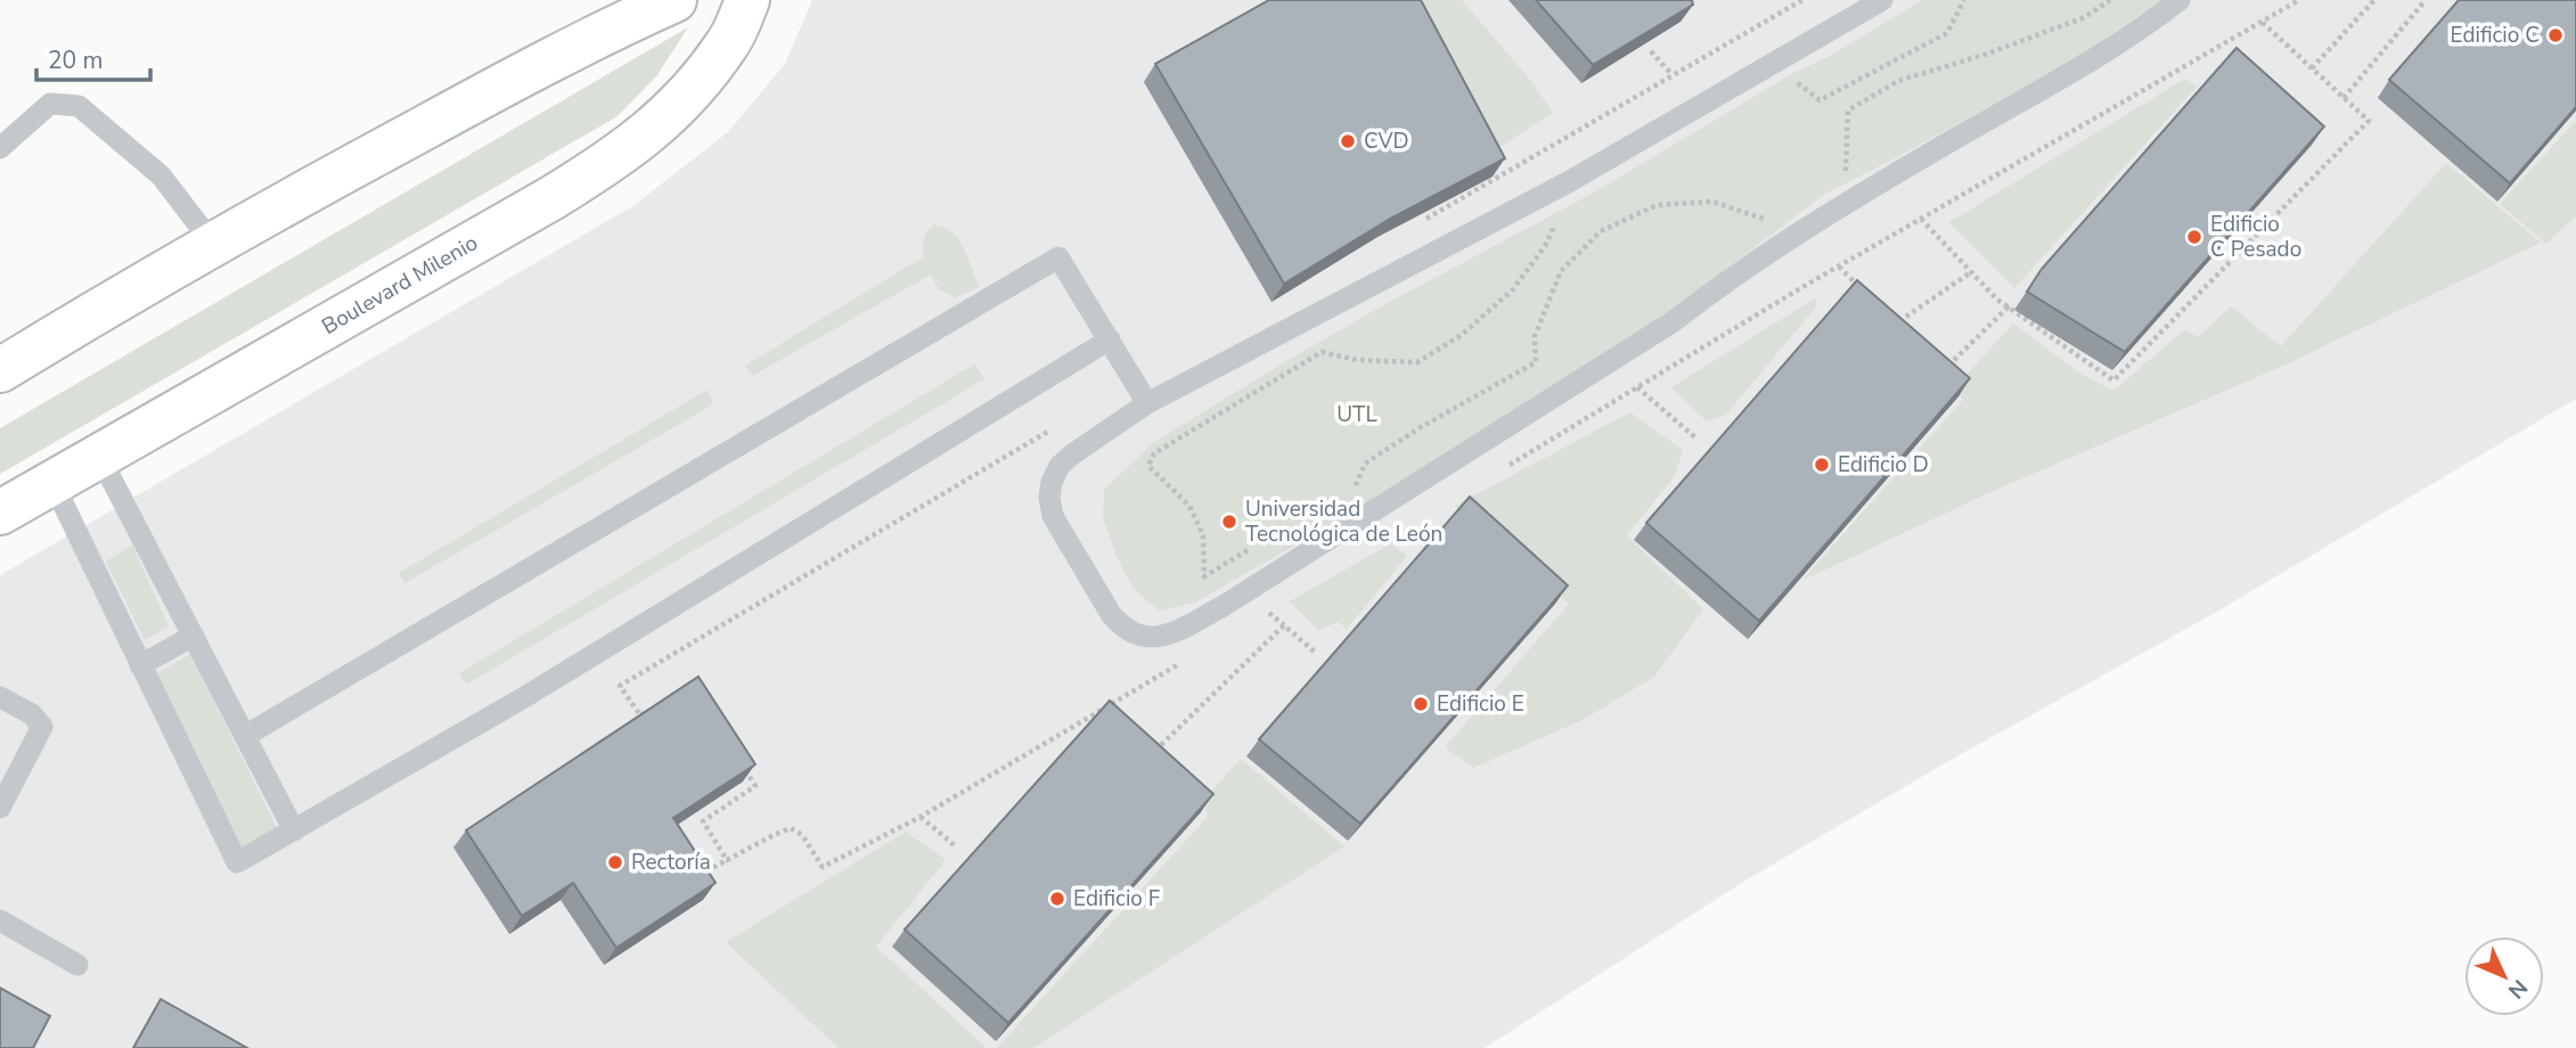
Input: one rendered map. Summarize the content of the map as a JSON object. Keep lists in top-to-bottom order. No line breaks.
{"streets":{"street":["Boulevard Milenio"]},"parks":["UTL"],"places":["Edificio C","CVD","Edificio C Pesado","Edificio D","Universidad Tecnológica de León","Edificio E","Rectoría","Edificio F"],"scale_bar":"20 m","north":"bottom right"}
